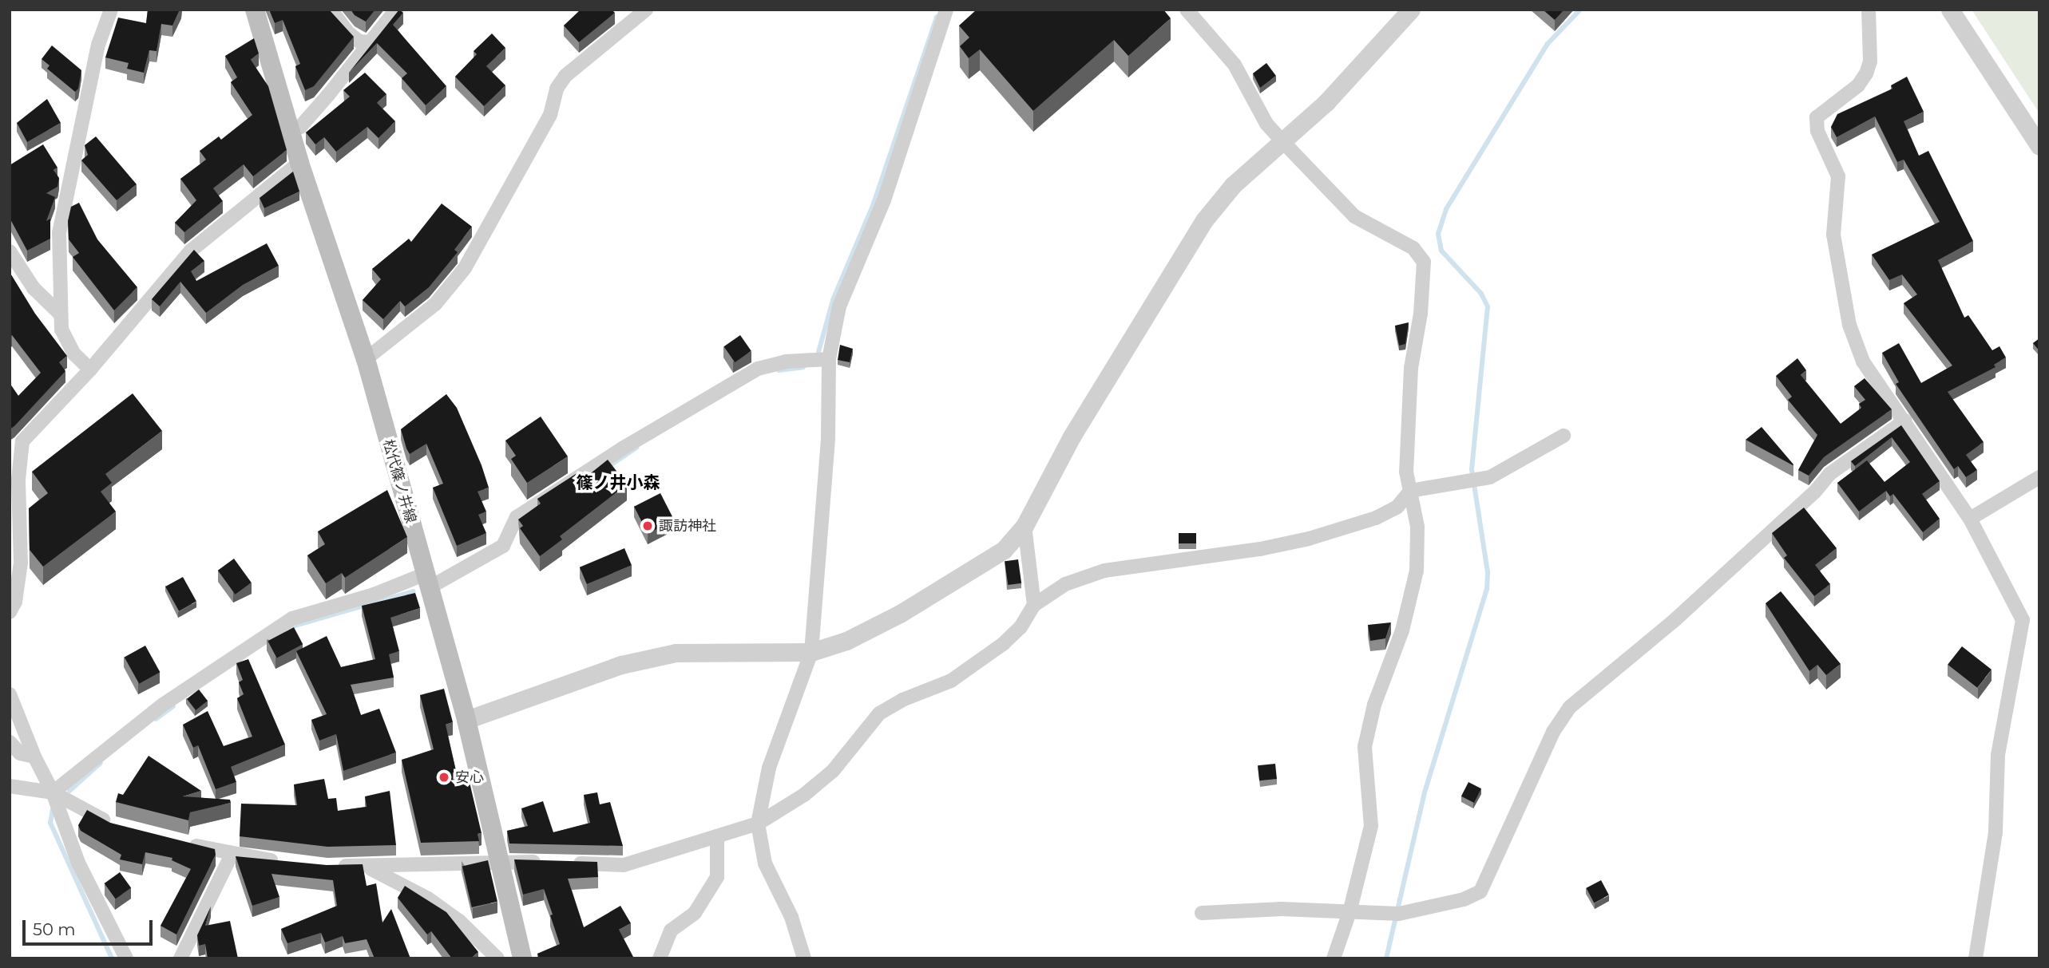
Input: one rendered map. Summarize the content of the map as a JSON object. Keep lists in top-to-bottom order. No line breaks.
{"streets":{"main road":["松代篠ノ井線"]},"districts":["篠ノ井小森"],"places":["諏訪神社","安心"],"scale_bar":"50 m"}
